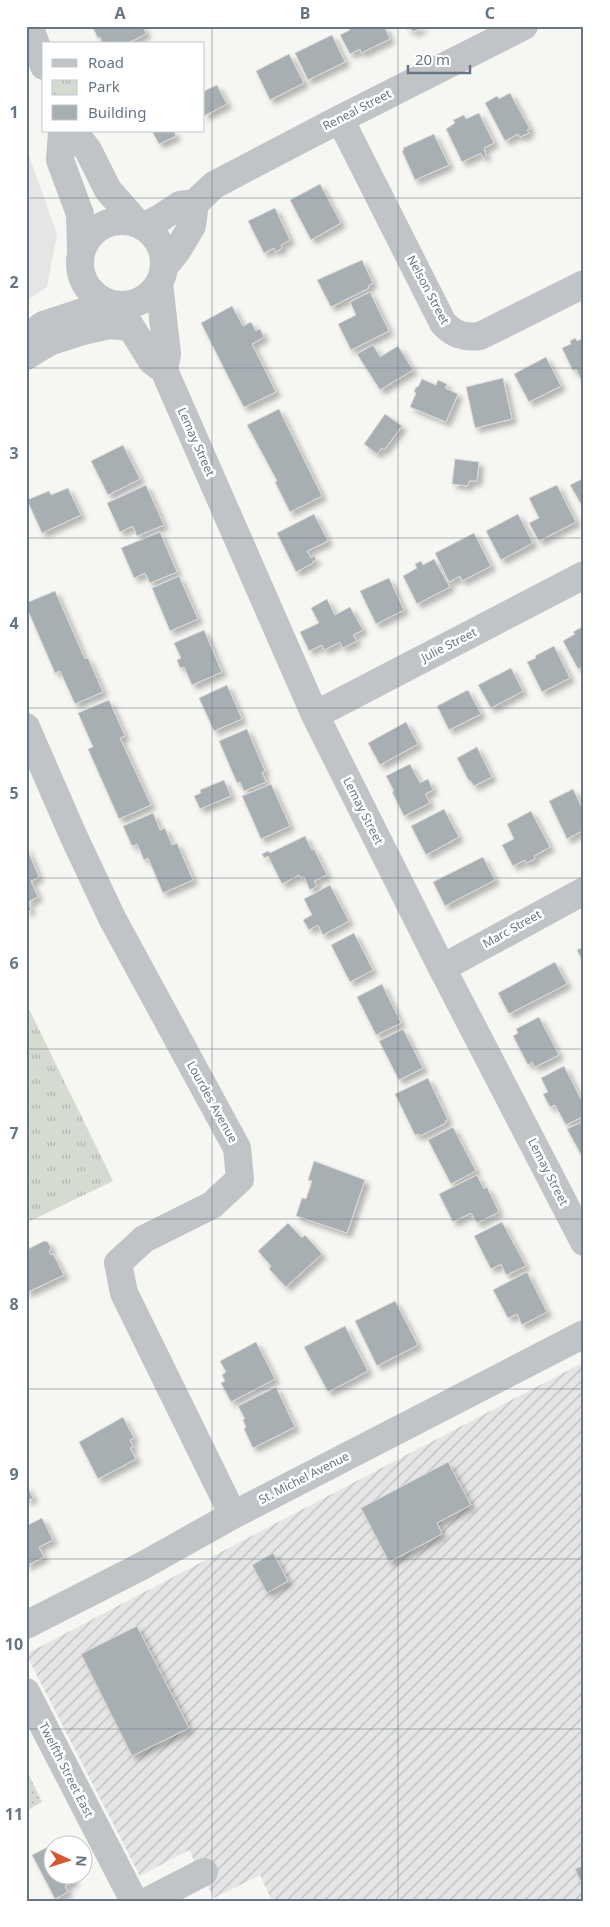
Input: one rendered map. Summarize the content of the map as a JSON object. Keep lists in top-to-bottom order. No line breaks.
{"streets":{"street":["Reneal Street","Nelson Street","Lemay Street","Julie Street","Marc Street","Lourdes Avenue","St. Michel Avenue","Twelfth Street East"]},"crossings":[["Reneal Street","Nelson Street"],["Reneal Street","Lemay Street"],["Lemay Street","Julie Street"],["Lemay Street","Marc Street"],["Lourdes Avenue","St. Michel Avenue"]],"legend":["Road","Park","Building"],"scale_bar":"20 m","north":"right","grid":{"columns":["A","B","C"],"rows":["1","2","3","4","5","6","7","8","9","10","11"]}}
